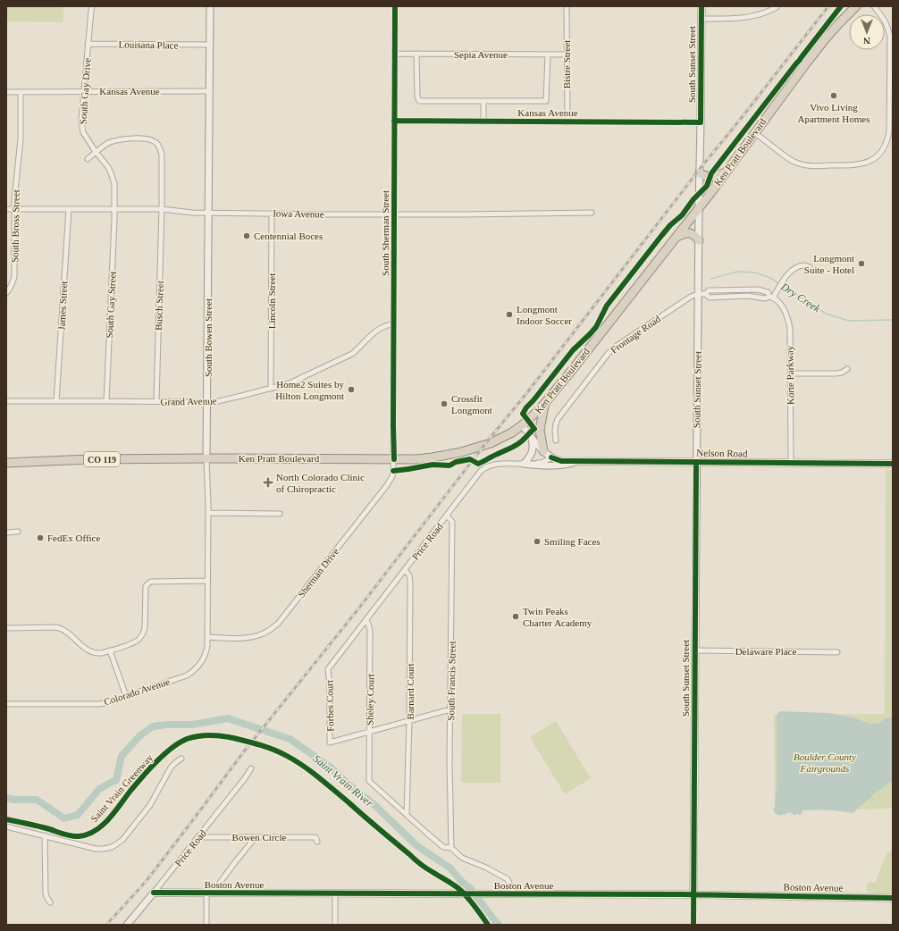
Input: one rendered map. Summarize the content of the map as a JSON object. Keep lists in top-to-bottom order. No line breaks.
{"streets":{"highway":["Ken Pratt Boulevard","CO 119"],"street":["Louisana Place","Sepia Avenue","Bistre Street","South Sunset Street","South Gay Drive","Kansas Avenue","Iowa Avenue","South Bross Street","South Sherman Street","Lincoln Street","South Gay Street","James Street","Busch Street","Frontage Road","South Bowen Street","Korte Parkway","Grand Avenue","Nelson Road","Price Road","Sherman Drive","Delaware Place","South Francis Street","Colorado Avenue","Barnard Court","Sheley Court","Forbes Court","Bowen Circle","Boston Avenue"],"cycle path":["Saint Vrain Greenway"]},"crossings":[["Louisana Place","South Gay Drive"],["Louisana Place","South Bowen Street"],["Sepia Avenue","Bistre Street"],["Sepia Avenue","South Sherman Street"],["Bistre Street","Kansas Avenue"],["South Sunset Street","Kansas Avenue"],["South Sunset Street","Ken Pratt Boulevard"],["South Sunset Street","Frontage Road"],["South Sunset Street","Korte Parkway"],["South Sunset Street","Nelson Road"],["South Sunset Street","Delaware Place"],["South Sunset Street","Boston Avenue"],["South Gay Drive","Kansas Avenue"],["South Gay Drive","Iowa Avenue"],["South Gay Drive","South Gay Street"],["South Gay Drive","Busch Street"],["Kansas Avenue","South Bross Street"],["Kansas Avenue","South Sherman Street"],["Kansas Avenue","South Bowen Street"],["Ken Pratt Boulevard","South Sherman Street"],["Ken Pratt Boulevard","South Bowen Street"],["Ken Pratt Boulevard","Nelson Road"],["Ken Pratt Boulevard","Sherman Drive"],["Iowa Avenue","South Bross Street"],["Iowa Avenue","South Sherman Street"],["Iowa Avenue","Lincoln Street"],["Iowa Avenue","South Gay Street"],["Iowa Avenue","James Street"],["Iowa Avenue","Busch Street"],["Iowa Avenue","South Bowen Street"],["South Sherman Street","Grand Avenue"],["South Sherman Street","Sherman Drive"],["Lincoln Street","Grand Avenue"],["South Gay Street","Grand Avenue"],["James Street","Grand Avenue"],["Busch Street","Grand Avenue"],["Frontage Road","Korte Parkway"],["South Bowen Street","Grand Avenue"],["South Bowen Street","Sherman Drive"],["South Bowen Street","Colorado Avenue"],["Korte Parkway","Nelson Road"],["Nelson Road","Price Road"],["Price Road","South Francis Street"],["Price Road","Barnard Court"],["Price Road","Sheley Court"],["Price Road","Forbes Court"],["Price Road","Bowen Circle"],["Price Road","Boston Avenue"],["Barnard Court","Sheley Court"],["Sheley Court","Forbes Court"]],"water":["Dry Creek","Saint Vrain River"],"parks":["Boulder County Fairgrounds"],"places":{"other":["Vivo Living Apartment Homes","Centennial Boces","Longmont Suite - Hotel","Longmont Indoor Soccer","Home2 Suites by Hilton Longmont","Crossfit Longmont","FedEx Office","Smiling Faces","Twin Peaks Charter Academy"],"health":["North Colorado Clinic of Chiropractic"]},"north":"bottom"}
